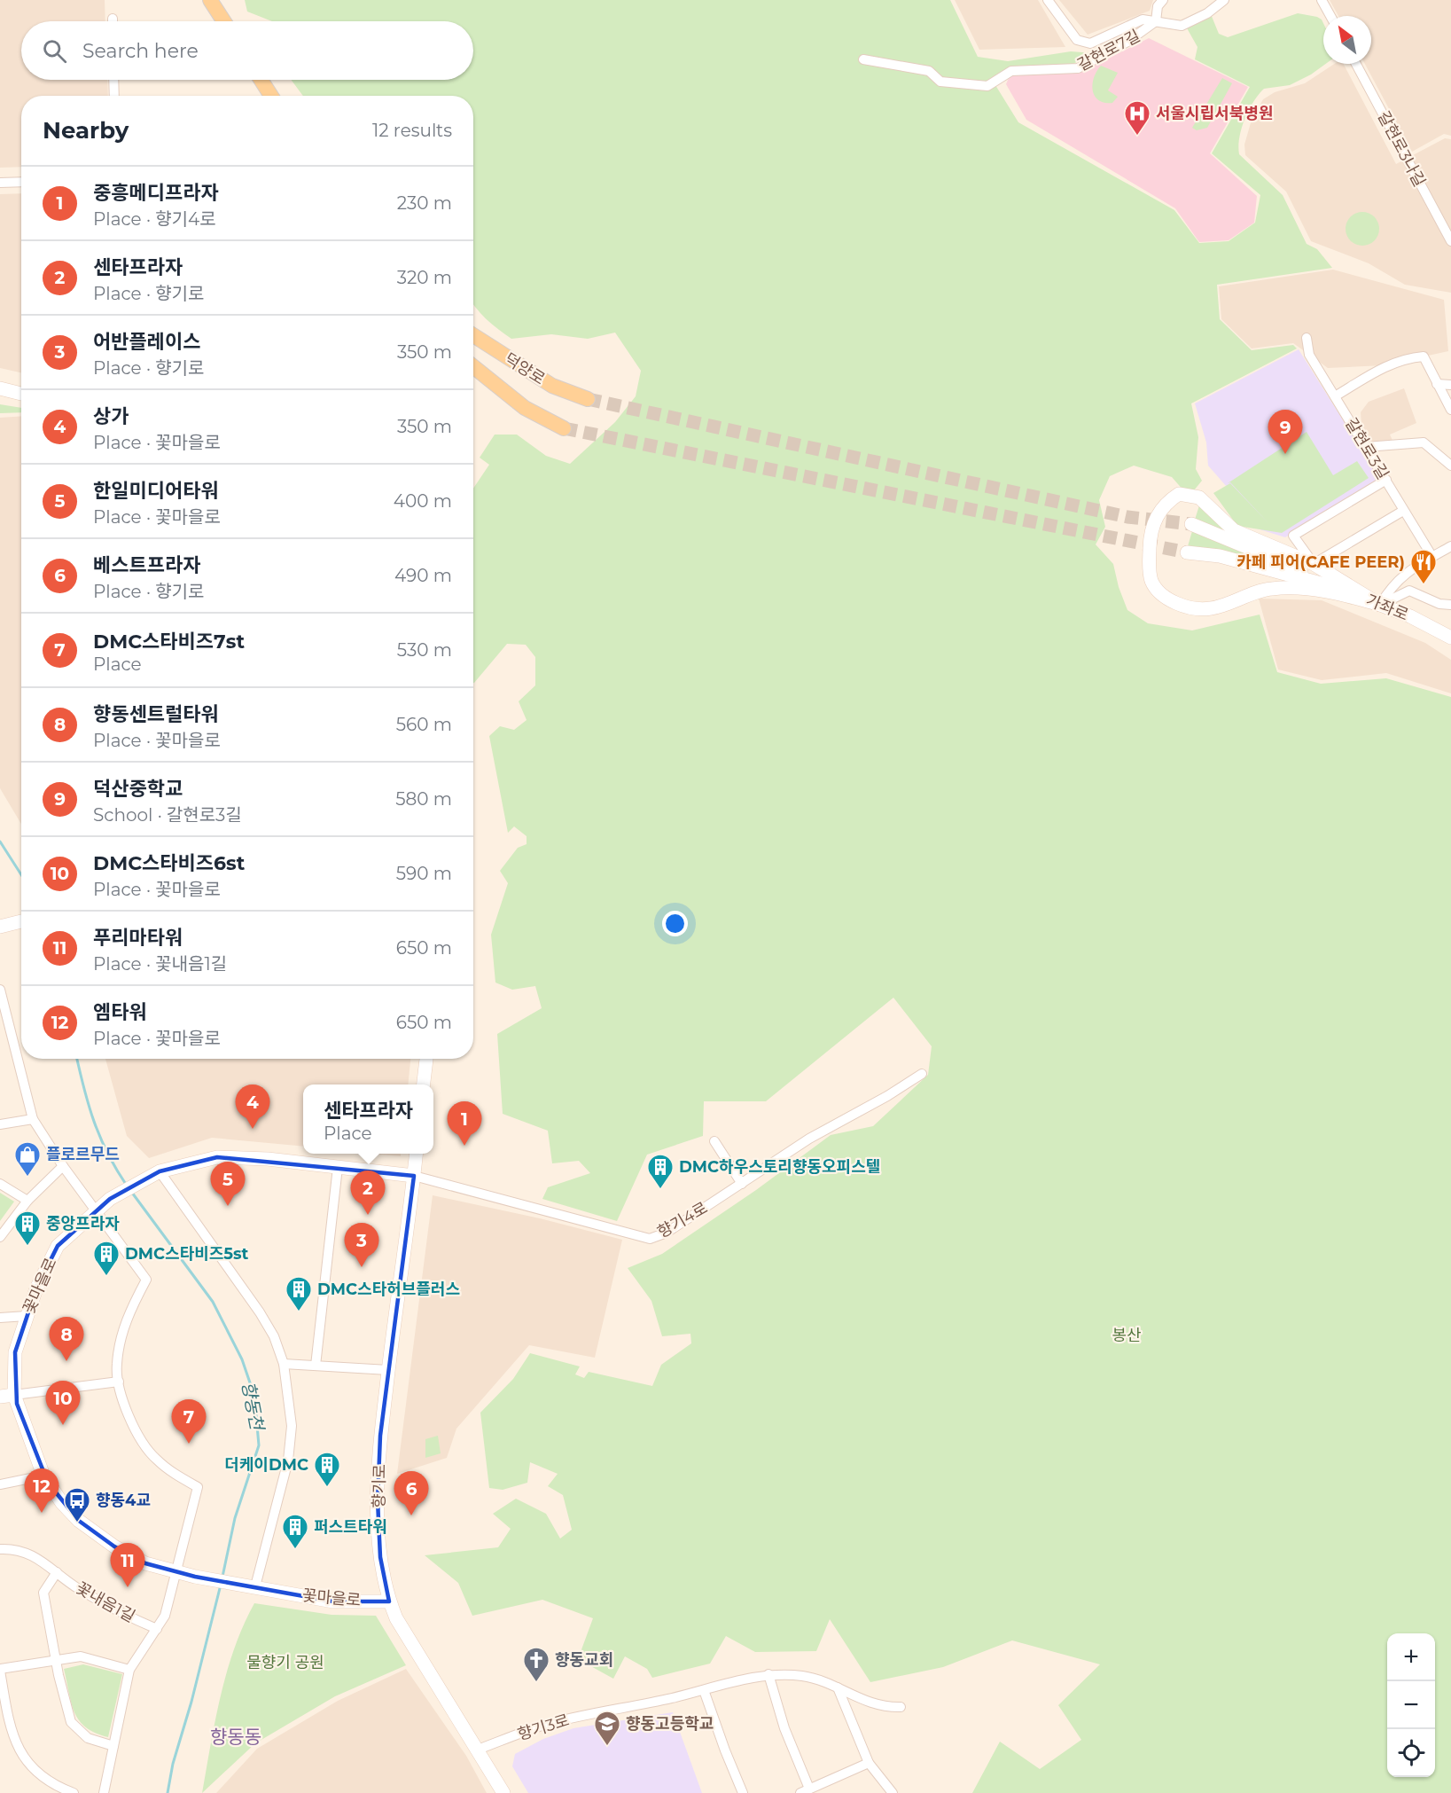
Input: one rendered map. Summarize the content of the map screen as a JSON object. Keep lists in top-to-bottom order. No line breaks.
{"streets":{"main road":["덕양로","가좌로","꽃마을로","향기로"],"street":["갈현로7길","갈현로3나길","갈현로3길","향기4로","꽃내음1길","향기3로"]},"crossings":[["향기4로","향기로"],["꽃마을로","향기로"],["향기로","향기3로"]],"districts":["향동동"],"water":["향동천"],"parks":["봉산","물향기 공원"],"places":{"hospital":["서울시립서북병원"],"restaurant":["카페 피어(CAFE PEER)"],"shop":["플로르무드"],"building":["DMC하우스토리향동오피스텔","중앙프라자","DMC스타비즈5st","DMC스타허브플러스","더케이DMC","퍼스트타워"],"bus stop":["향동4교"],"church":["향동교회"],"school or university":["향동고등학교"]},"north":"top left","page":{"search":"Search here","heading":["Nearby","12 results"],"list":[{"mark":"1","name":"중흥메디프라자","note":"Place · 향기4로","value":"230 m"},{"mark":"2","name":"센타프라자","note":"Place · 향기로","value":"320 m"},{"mark":"3","name":"어반플레이스","note":"Place · 향기로","value":"350 m"},{"mark":"4","name":"상가","note":"Place · 꽃마을로","value":"350 m"},{"mark":"5","name":"한일미디어타워","note":"Place · 꽃마을로","value":"400 m"},{"mark":"6","name":"베스트프라자","note":"Place · 향기로","value":"490 m"},{"mark":"7","name":"DMC스타비즈7st","note":"Place","value":"530 m"},{"mark":"8","name":"향동센트럴타워","note":"Place · 꽃마을로","value":"560 m"},{"mark":"9","name":"덕산중학교","note":"School · 갈현로3길","value":"580 m"},{"mark":"10","name":"DMC스타비즈6st","note":"Place · 꽃마을로","value":"590 m"},{"mark":"11","name":"푸리마타워","note":"Place · 꽃내음1길","value":"650 m"},{"mark":"12","name":"엠타워","note":"Place · 꽃마을로","value":"650 m"}],"pins":["9","4","1","5","2","3","8","10","7","12","6","11"],"popup":["센타프라자","Place"],"map_buttons":["+","−"]}}
